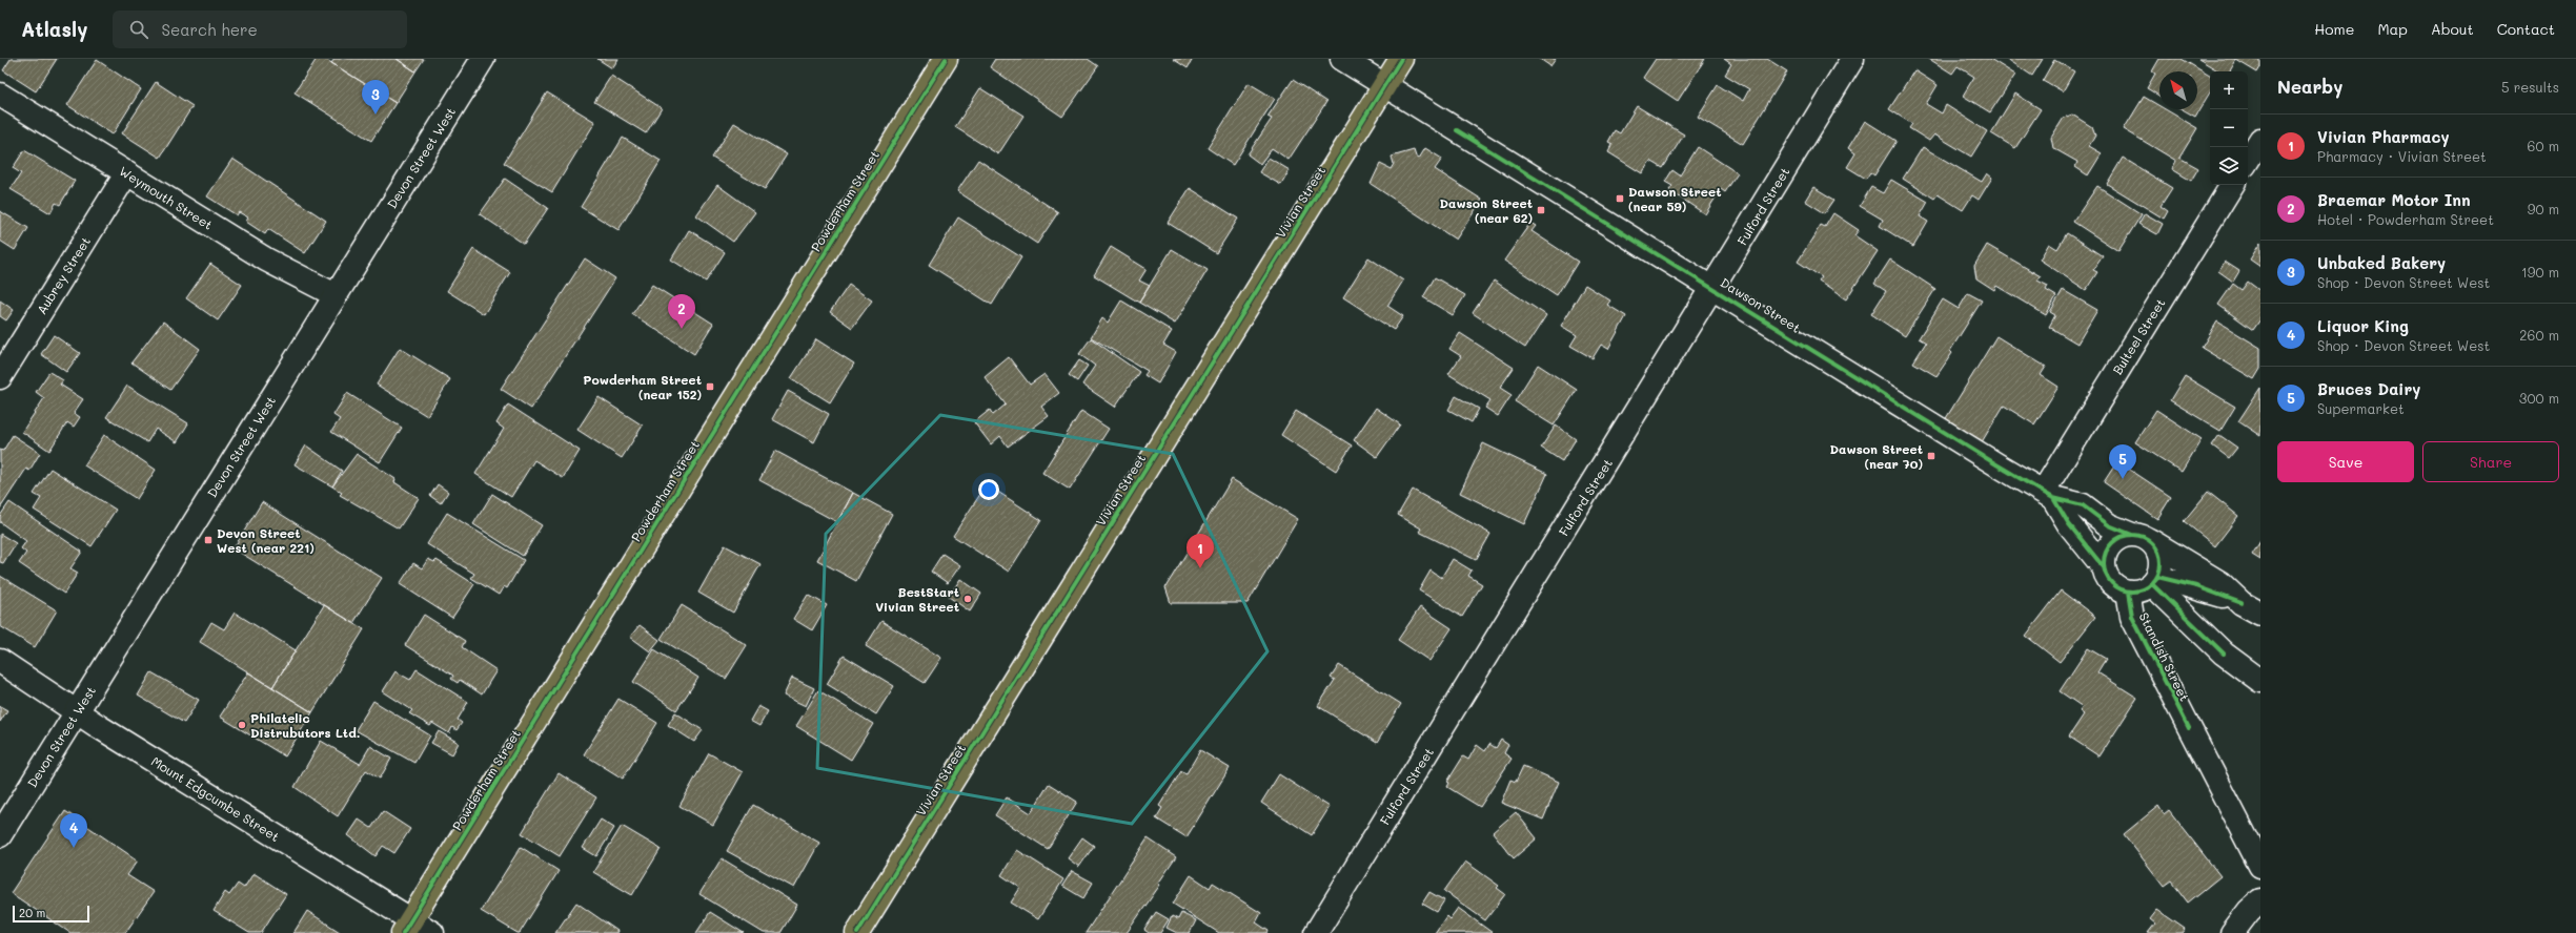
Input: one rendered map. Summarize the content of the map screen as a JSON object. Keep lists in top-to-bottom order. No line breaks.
{"streets":{"main road":["Powderham Street","Vivian Street"],"street":["Devon Street West","Weymouth Street","Fulford Street","Aubrey Street","Dawson Street","Bulteel Street","Standish Street","Mount Edgcumbe Street"]},"crossings":[["Devon Street West","Weymouth Street"],["Devon Street West","Mount Edgcumbe Street"],["Weymouth Street","Aubrey Street"],["Powderham Street","Mount Edgcumbe Street"],["Vivian Street","Dawson Street"],["Fulford Street","Dawson Street"],["Dawson Street","Bulteel Street"],["Dawson Street","Standish Street"]],"places":{"transit":["Dawson Street (near 59)","Dawson Street (near 62)","Powderham Street (near 152)","Dawson Street (near 70)","Devon Street West (near 221)"],"other":["BestStart Vivian Street","Philatelic Distrubutors Ltd."]},"scale_bar":"20 m","north":"top left","page":{"header":"Atlasly","search":"Search here","nav":["Home","Map","About","Contact"],"heading":["Nearby","5 results"],"map_buttons":["+","−"],"pins":["3","2","5","1","4"],"list":[{"mark":"1","name":"Vivian Pharmacy","note":"Pharmacy · Vivian Street","value":"60 m"},{"mark":"2","name":"Braemar Motor Inn","note":"Hotel · Powderham Street","value":"90 m"},{"mark":"3","name":"Unbaked Bakery","note":"Shop · Devon Street West","value":"190 m"},{"mark":"4","name":"Liquor King","note":"Shop · Devon Street West","value":"260 m"},{"mark":"5","name":"Bruces Dairy","note":"Supermarket","value":"300 m"}],"buttons":["Save","Share"],"scale":"20 m"}}
